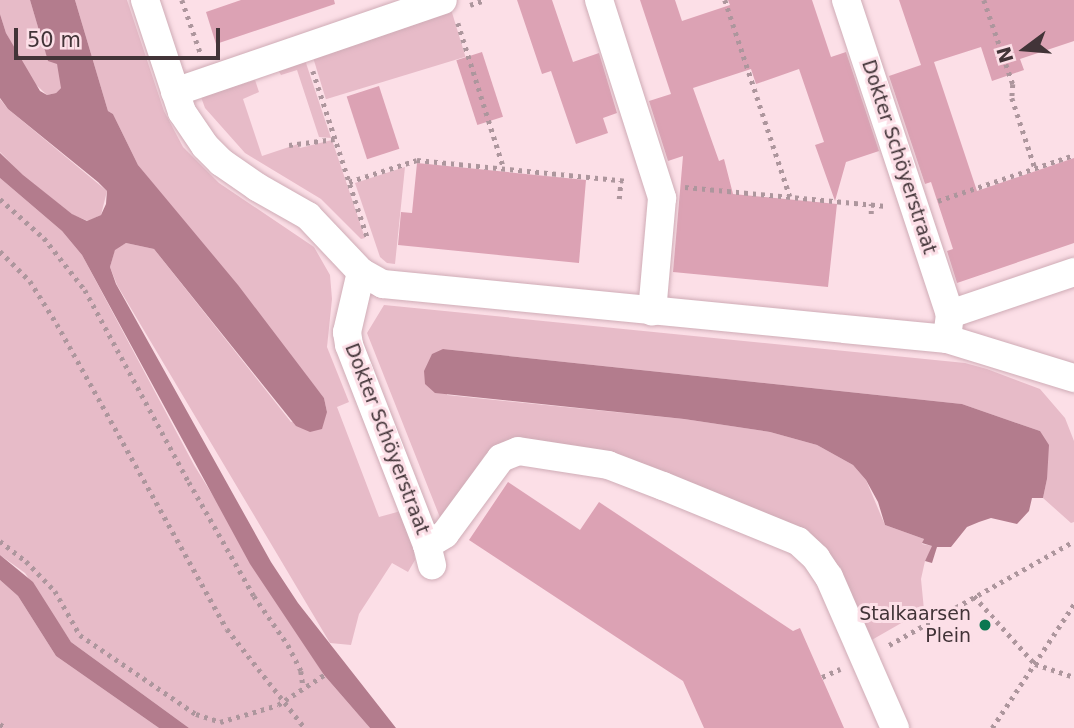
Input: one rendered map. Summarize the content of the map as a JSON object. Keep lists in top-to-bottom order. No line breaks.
{"streets":{"street":["Dokter Schöyerstraat"]},"places":["Stalkaarsen Plein"],"scale_bar":"50 m","north":"left"}
